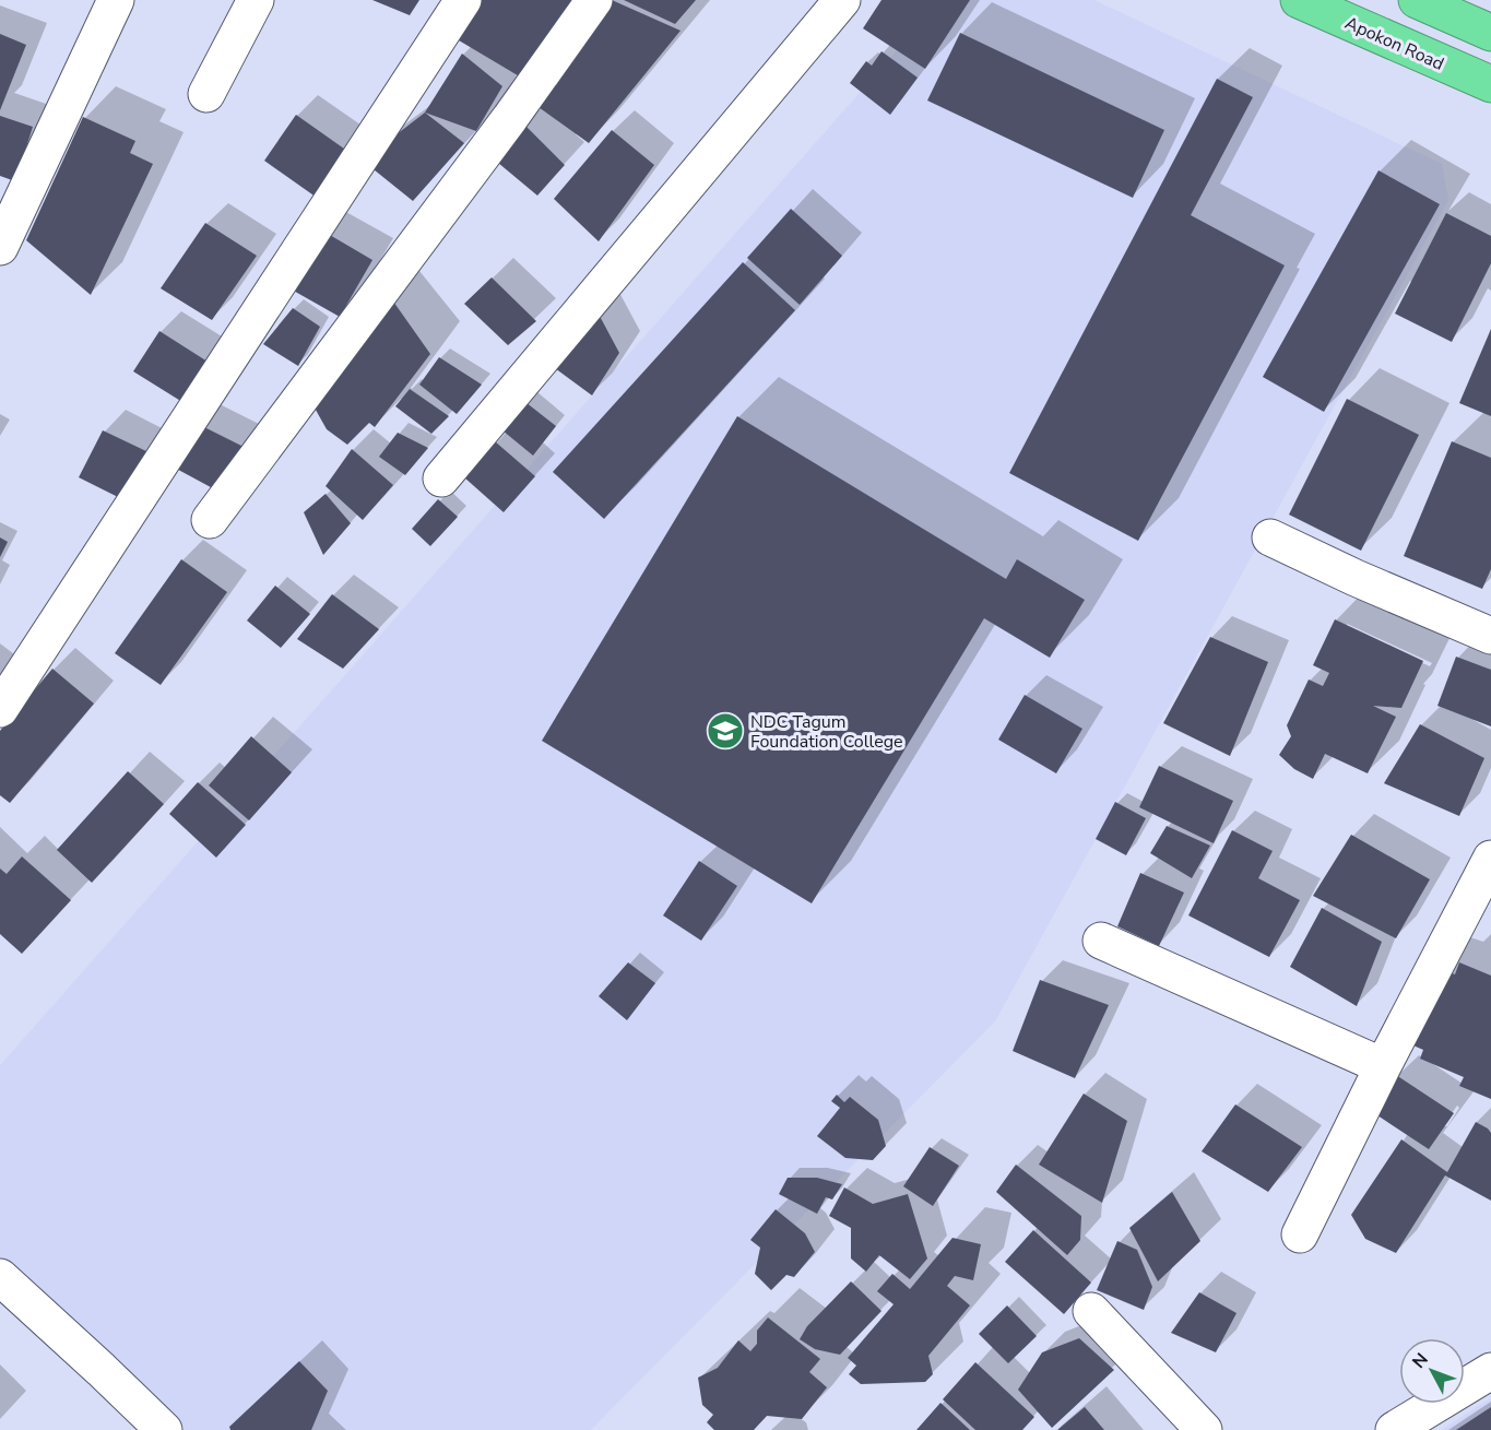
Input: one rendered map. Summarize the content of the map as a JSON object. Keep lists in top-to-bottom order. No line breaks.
{"streets":{"highway":["Apokon Road"]},"places":{"school or university":["NDC Tagum Foundation College"]},"north":"top left"}
